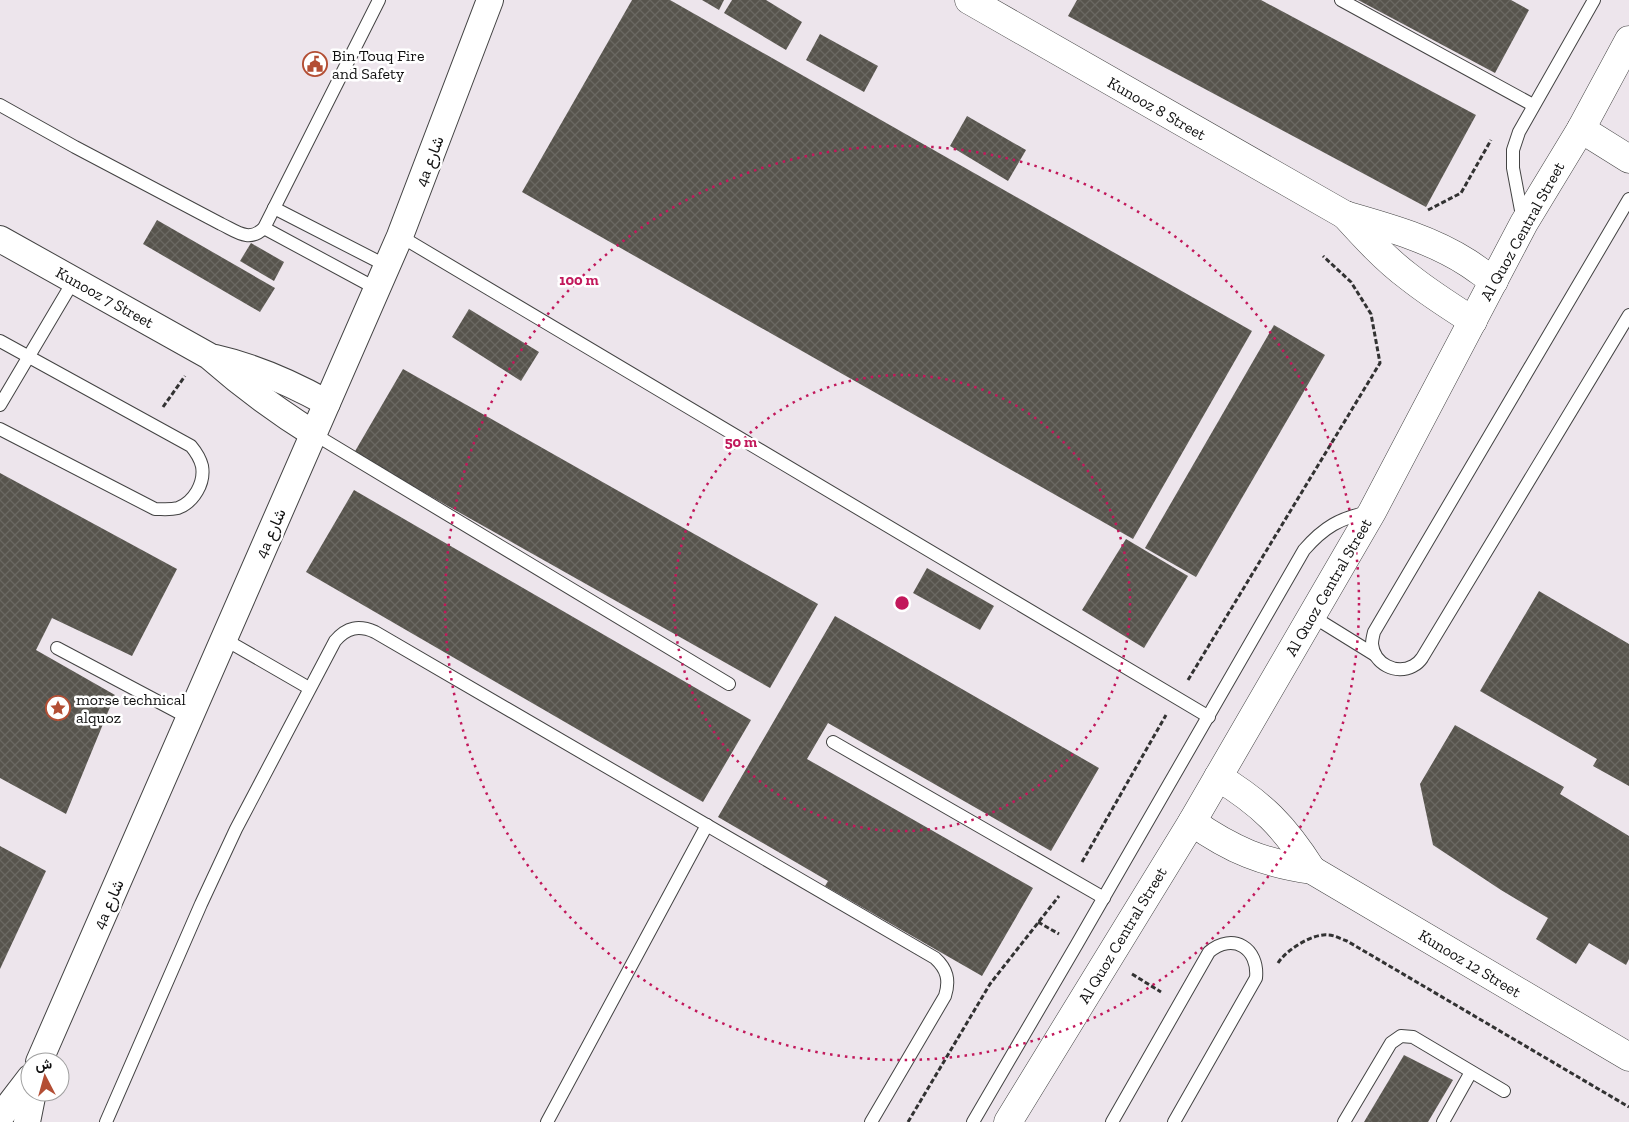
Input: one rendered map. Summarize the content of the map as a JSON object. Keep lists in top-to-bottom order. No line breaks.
{"streets":{"street":["Kunooz 8 Street","4a شارع","Al Quoz Central Street","Kunooz 7 Street","Kunooz 12 Street"]},"crossings":[["Kunooz 8 Street","Al Quoz Central Street"],["4a شارع","Kunooz 7 Street"],["Al Quoz Central Street","Kunooz 12 Street"]],"places":{"public building":["Bin Touq Fire and Safety"],"place":["morse technical alquoz"]},"north":"top","rings":["100 m","50 m"]}
